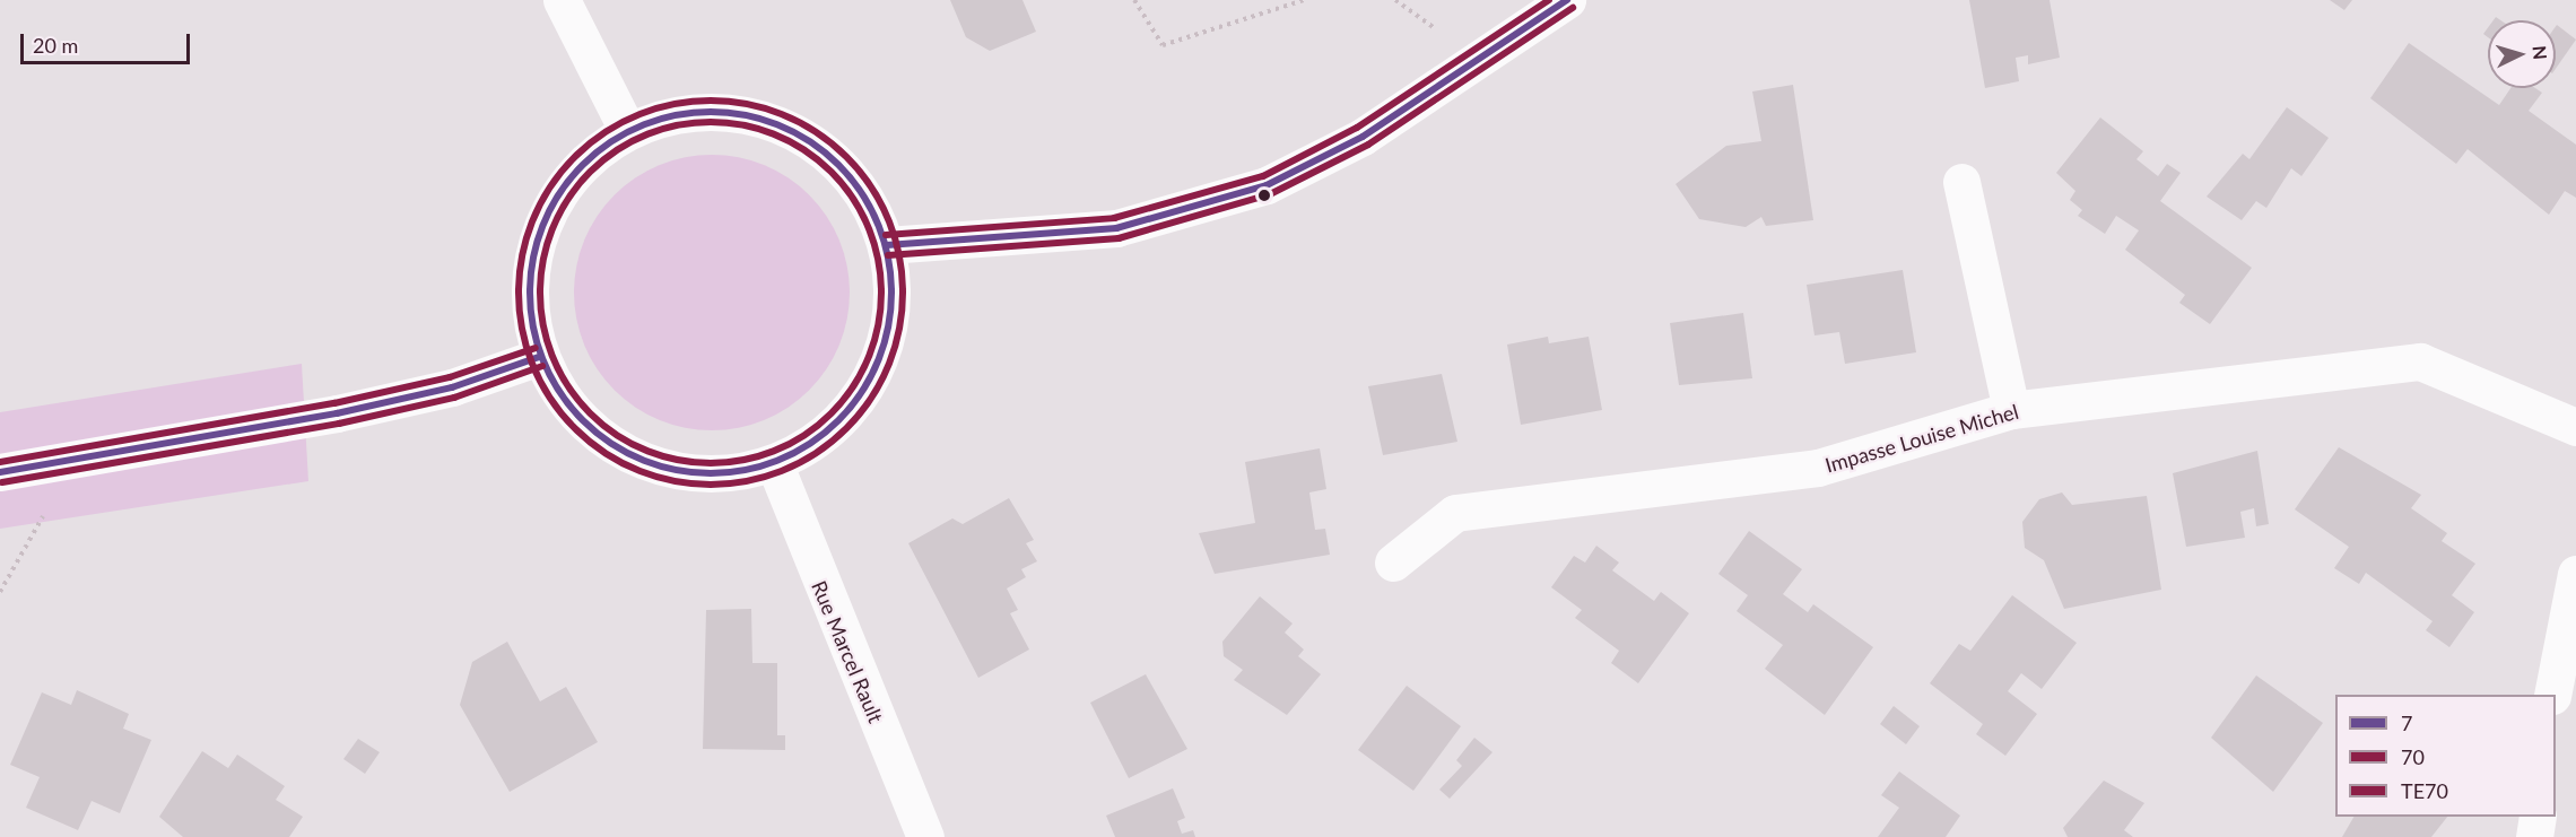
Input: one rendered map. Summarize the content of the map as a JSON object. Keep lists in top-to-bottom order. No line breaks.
{"streets":{"street":["Impasse Louise Michel","Rue Marcel Rault"]},"lines":["transit line 7","transit line TE70","transit line 70"],"legend":["7","70","TE70"],"scale_bar":"20 m","north":"right"}
